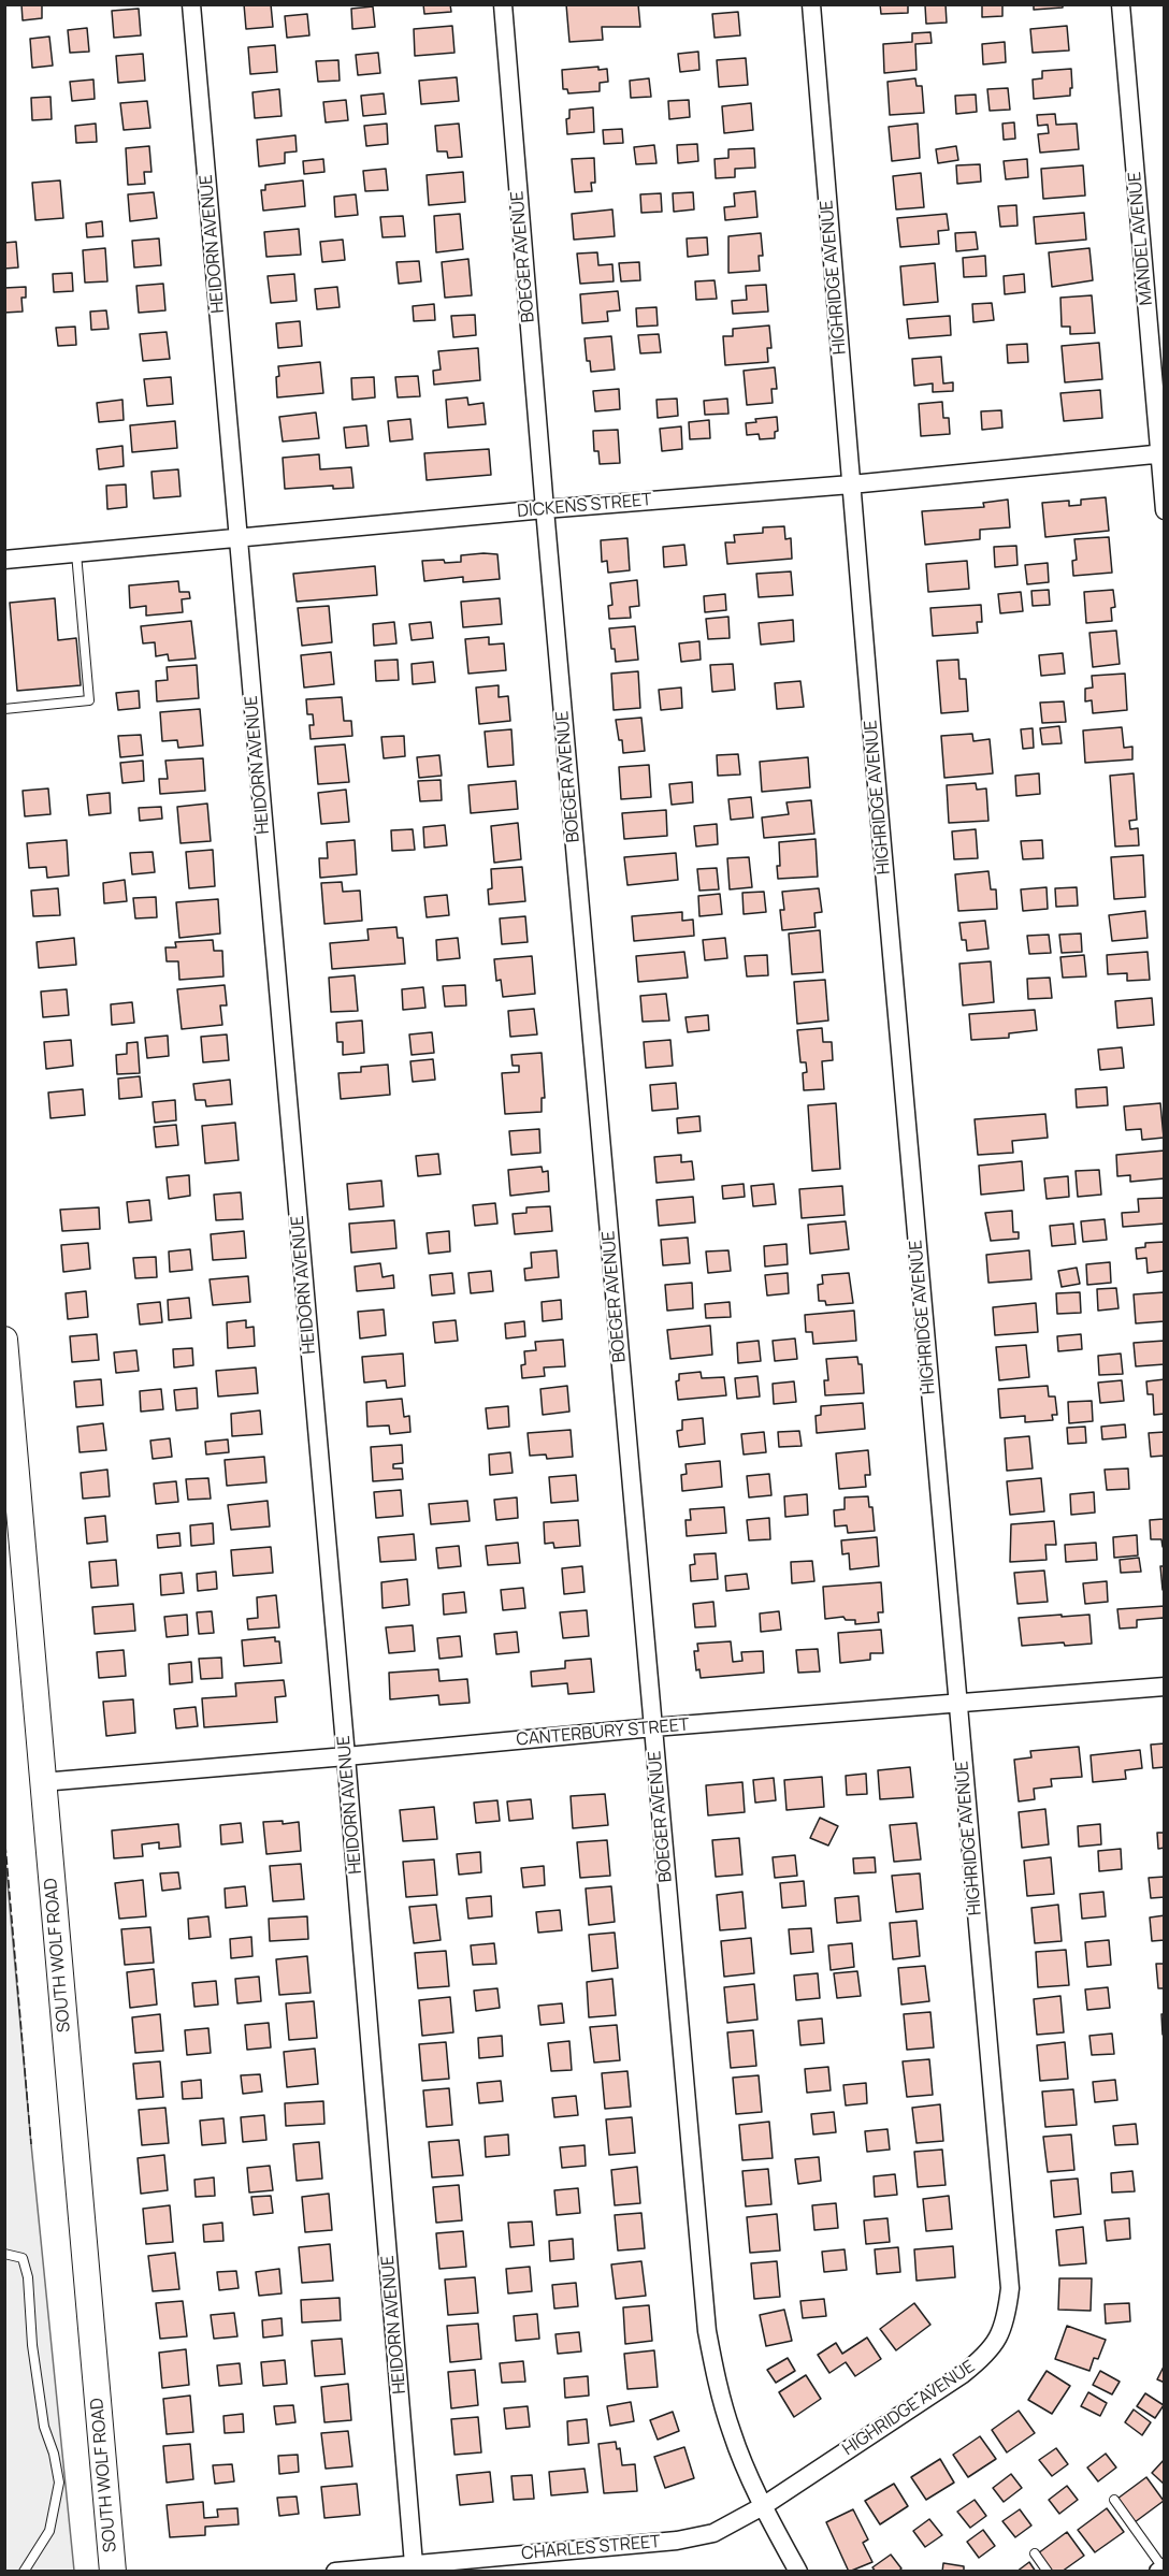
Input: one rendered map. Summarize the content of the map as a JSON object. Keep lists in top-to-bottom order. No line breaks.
{"streets":{"main road":["SOUTH WOLF ROAD"],"street":["MANDEL AVENUE","HEIDORN AVENUE","BOEGER AVENUE","HIGHRIDGE AVENUE","DICKENS STREET","CANTERBURY STREET","CHARLES STREET"]},"crossings":[["MANDEL AVENUE","DICKENS STREET"],["HEIDORN AVENUE","DICKENS STREET"],["HEIDORN AVENUE","CANTERBURY STREET"],["HEIDORN AVENUE","CHARLES STREET"],["BOEGER AVENUE","HIGHRIDGE AVENUE"],["BOEGER AVENUE","DICKENS STREET"],["BOEGER AVENUE","CANTERBURY STREET"],["BOEGER AVENUE","CHARLES STREET"],["HIGHRIDGE AVENUE","DICKENS STREET"],["HIGHRIDGE AVENUE","CANTERBURY STREET"],["HIGHRIDGE AVENUE","CHARLES STREET"],["CANTERBURY STREET","SOUTH WOLF ROAD"]]}
